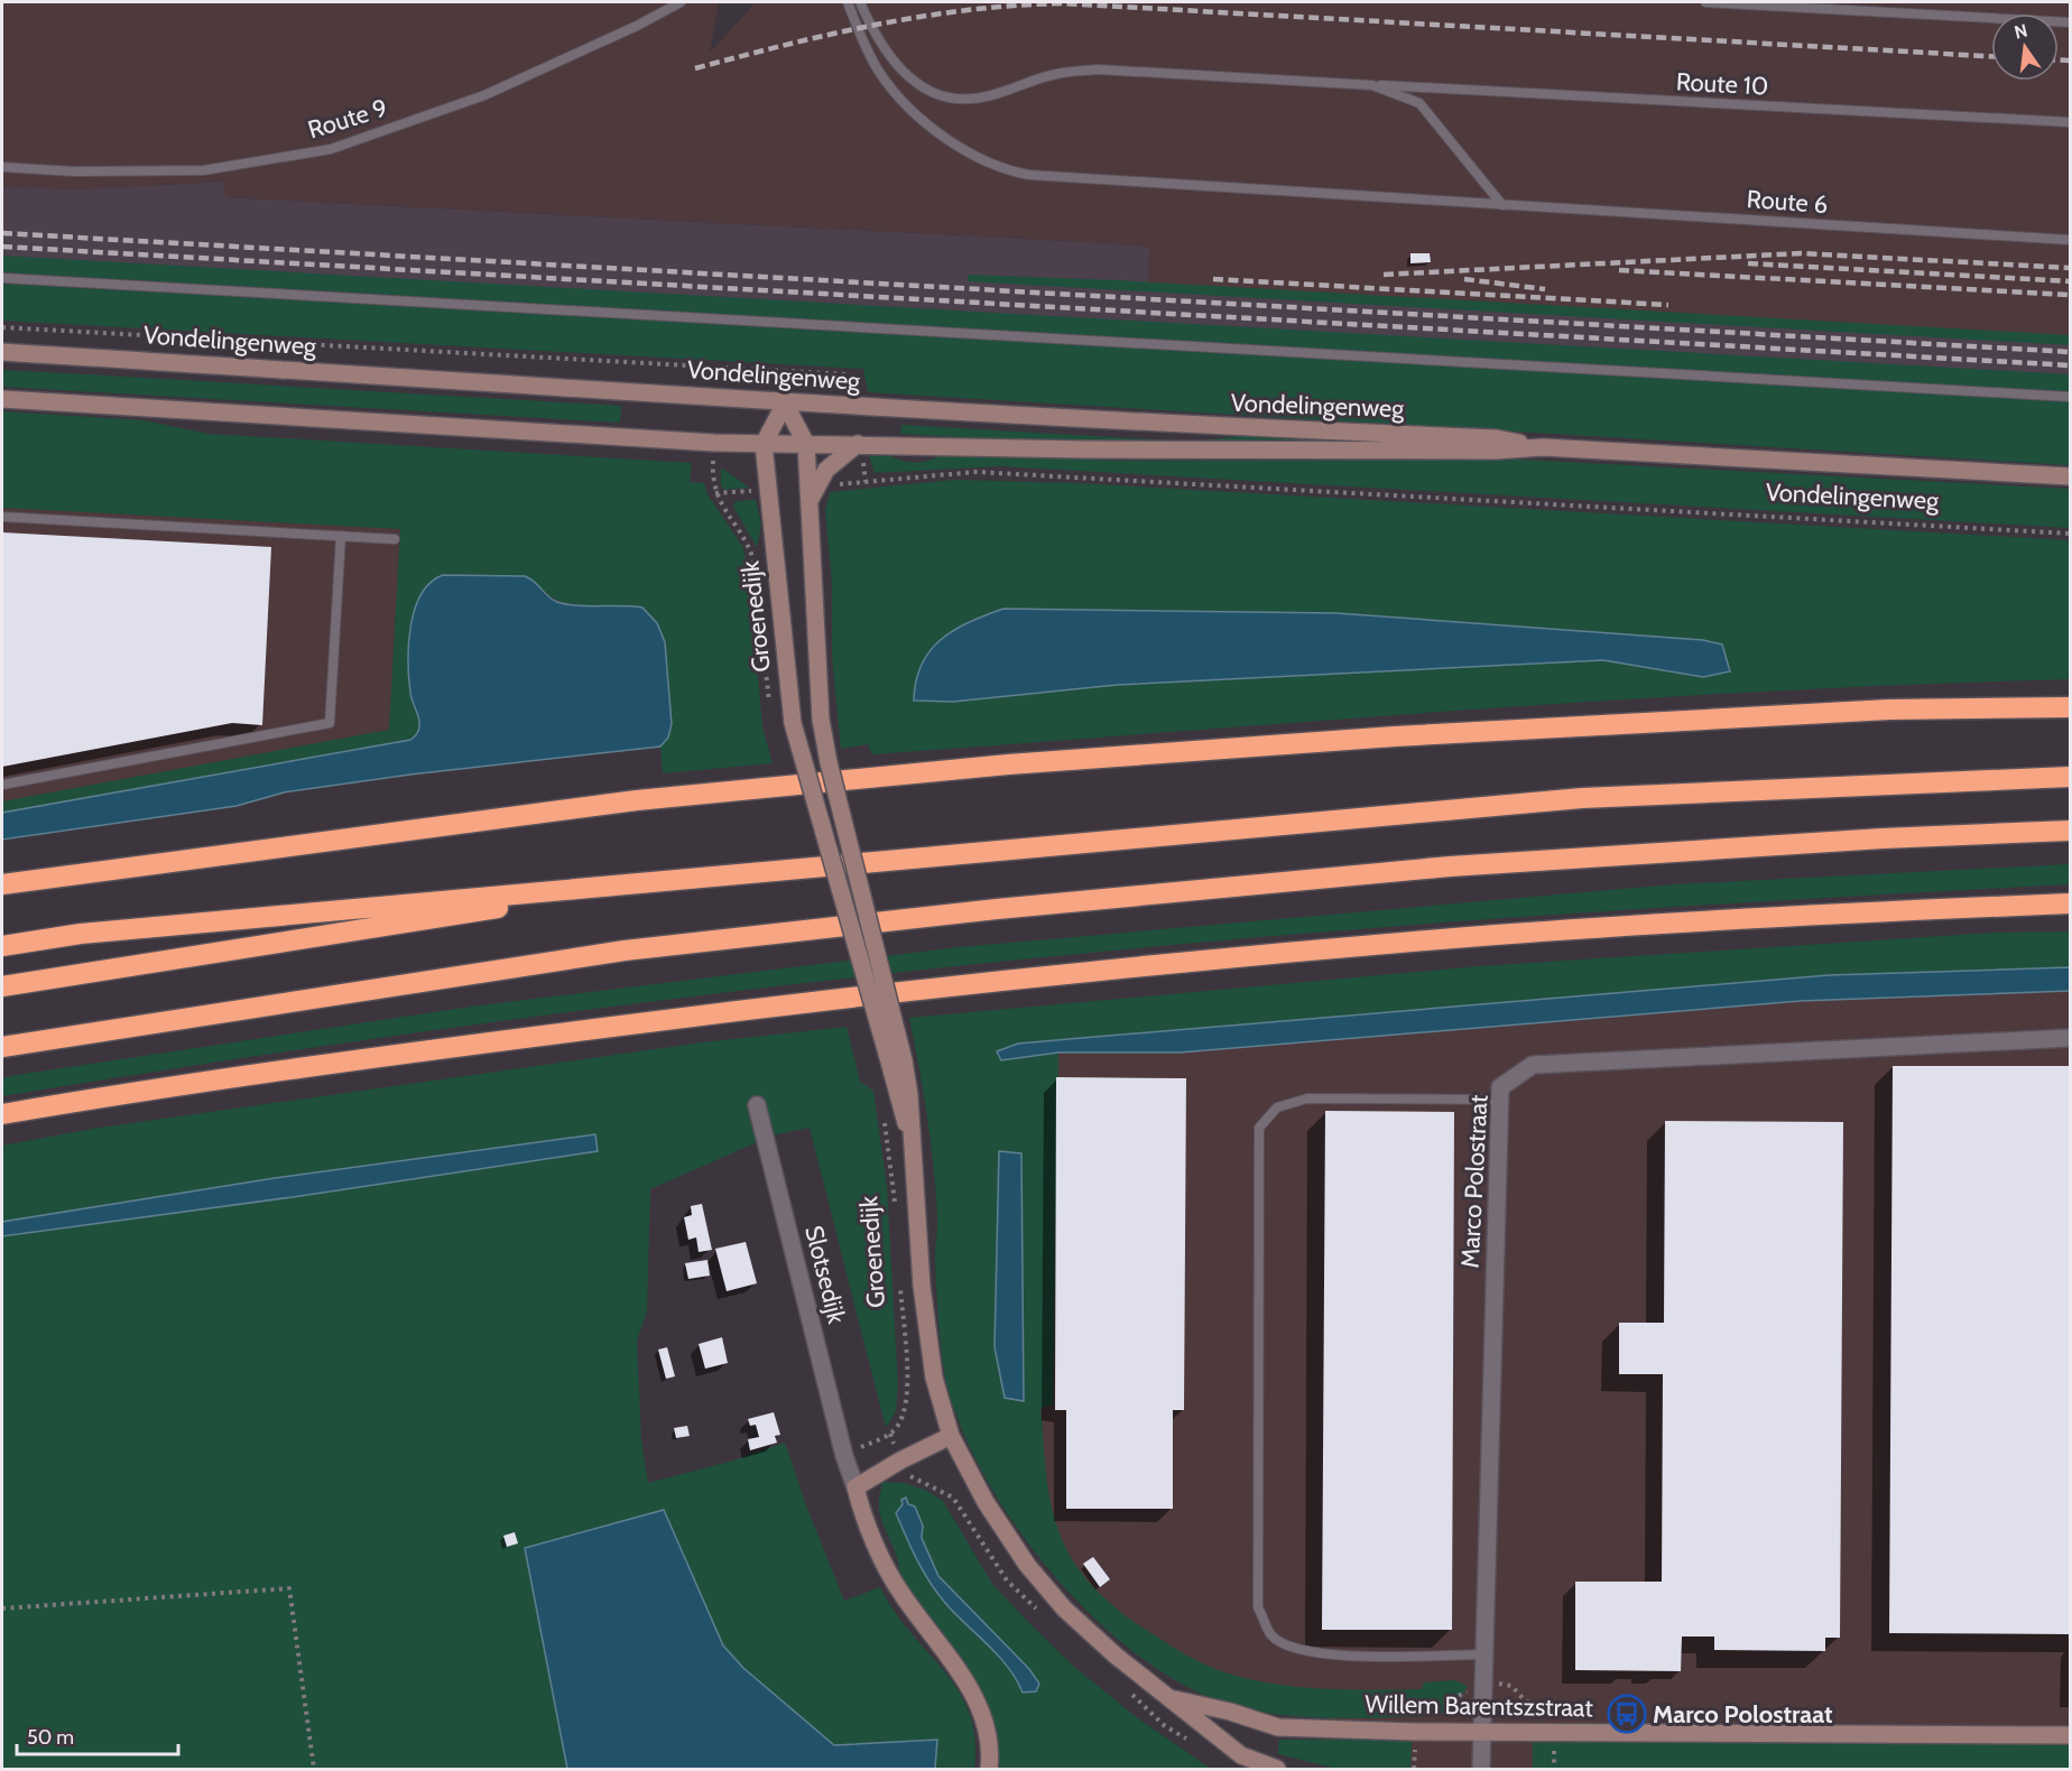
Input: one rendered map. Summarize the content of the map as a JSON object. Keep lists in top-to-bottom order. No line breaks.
{"streets":{"main road":["Vondelingenweg","Groenedijk","Slotsedijk","Willem Barentszstraat"],"street":["Marco Polostraat"],"lane":["Route 10","Route 9","Route 6"]},"crossings":[["Vondelingenweg","Groenedijk"],["Groenedijk","Slotsedijk"],["Groenedijk","Willem Barentszstraat"],["Marco Polostraat","Willem Barentszstraat"]],"places":{"bus stop":["Marco Polostraat"]},"scale_bar":"50 m","north":"top"}
